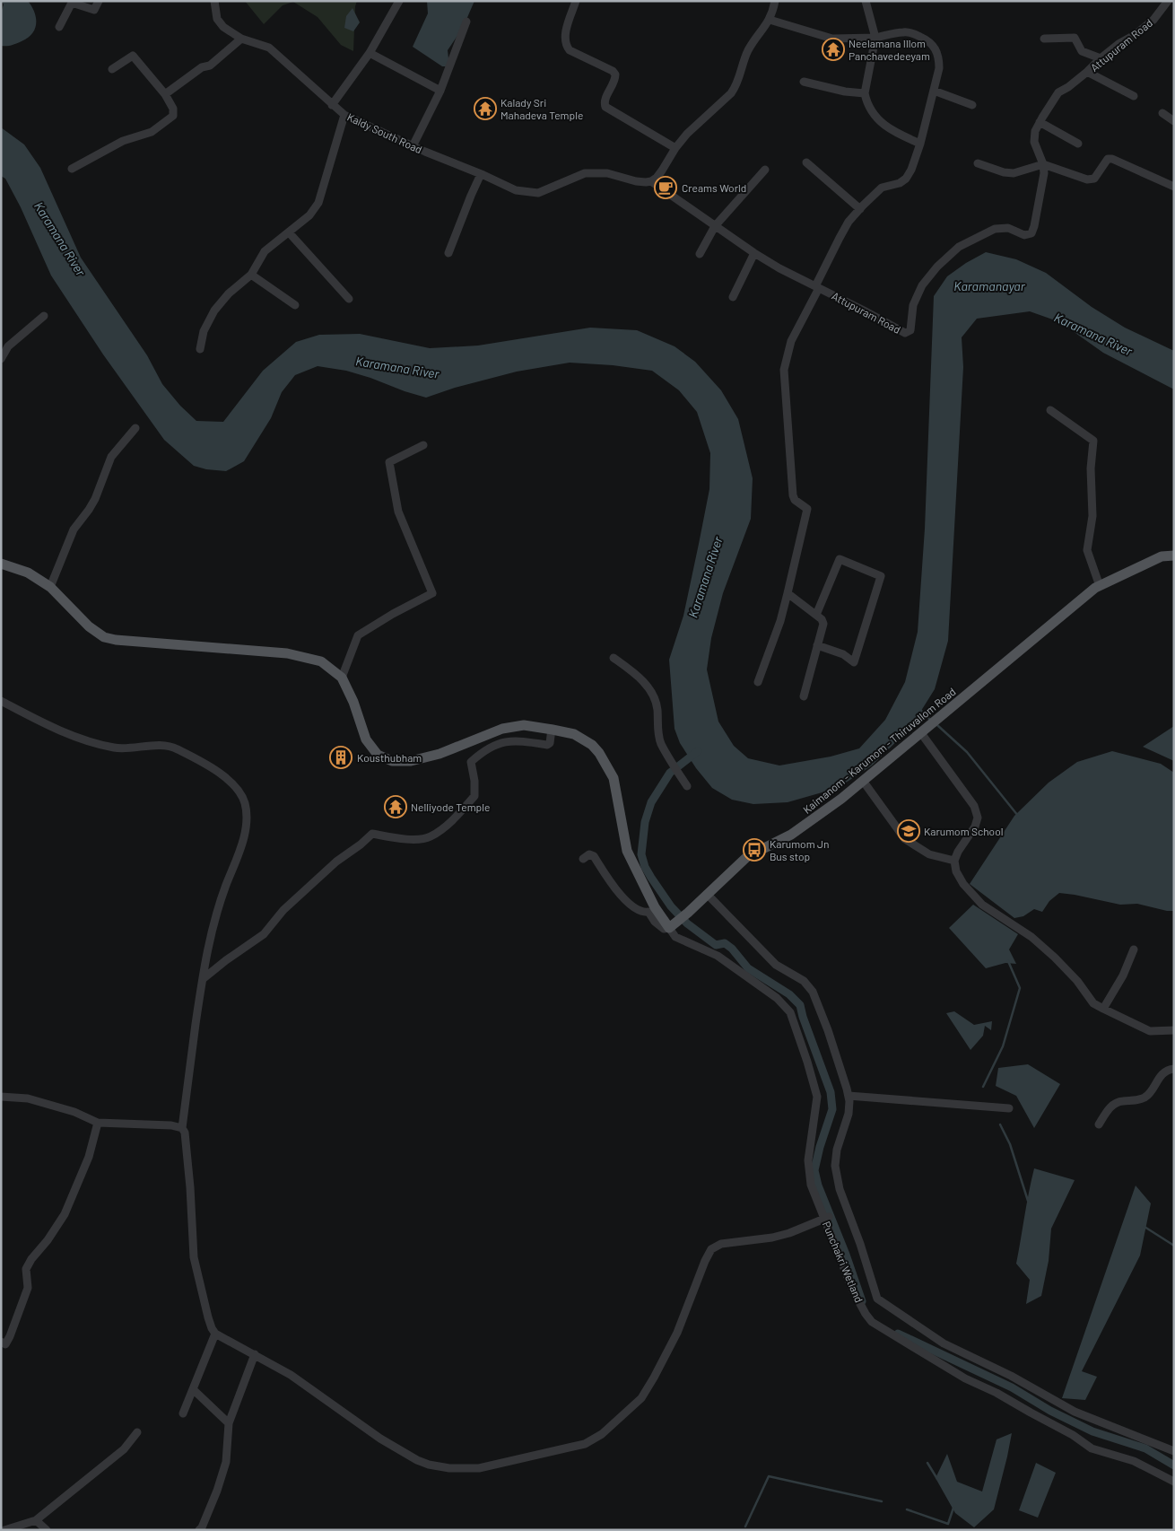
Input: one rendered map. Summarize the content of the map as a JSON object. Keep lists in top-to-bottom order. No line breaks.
{"streets":{"main road":["Kaimanom - Karumom - Thiruvallom Road"],"street":["Attupuram Road","Kaldy South Road","Punchakri Wetland"]},"crossings":[["Attupuram Road","Kaldy South Road"],["Kaimanom - Karumom - Thiruvallom Road","Punchakri Wetland"]],"water":["Karamana River","Karamanayar"],"places":{"temple":["Neelamana Illom Panchavedeeyam","Kalady Sri Mahadeva Temple","Nelliyode Temple"],"cafe":["Creams World"],"building":["Kousthubham"],"school or university":["Karumom School"],"bus stop":["Karumom Jn Bus stop"]}}
